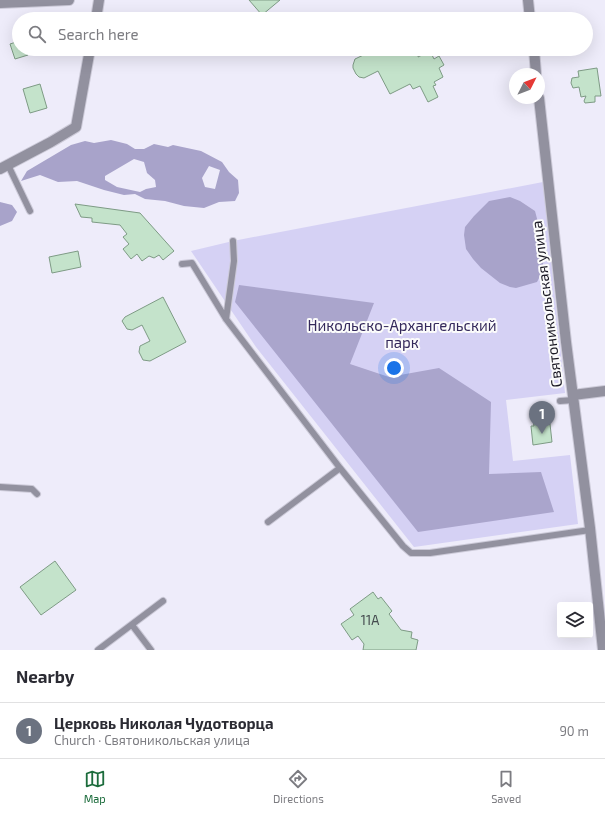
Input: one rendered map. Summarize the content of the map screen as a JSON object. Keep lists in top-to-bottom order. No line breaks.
{"streets":{"street":["Святоникольская улица"]},"parks":["Никольско-Архангельский парк"],"house_numbers":["11А"],"north":"top right","page":{"search":"Search here","pins":"1","heading":"Nearby","list":[{"mark":"1","name":"Церковь Николая Чудотворца","note":"Church · Святоникольская улица","value":"90 m"}],"nav":["Map","Directions","Saved"]}}
